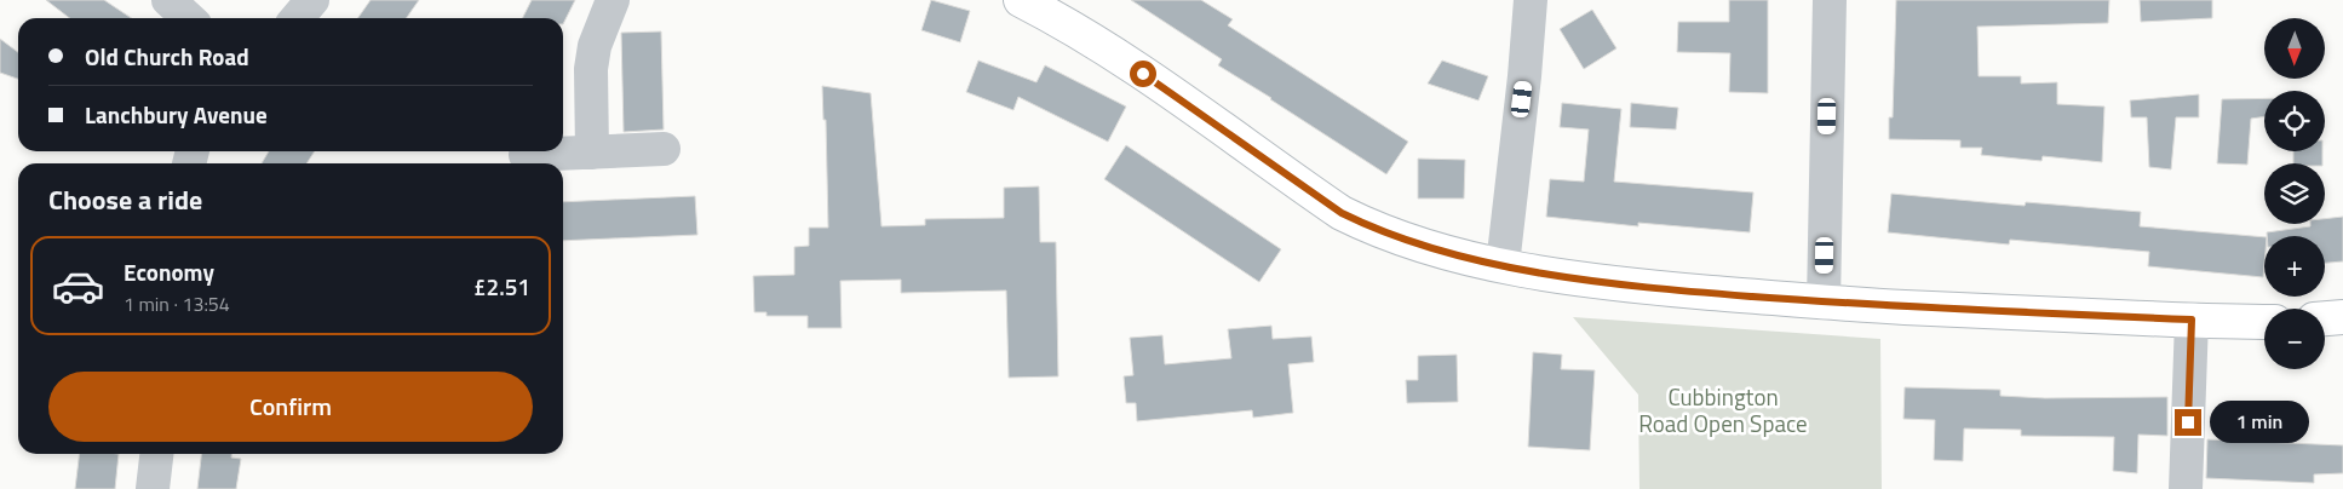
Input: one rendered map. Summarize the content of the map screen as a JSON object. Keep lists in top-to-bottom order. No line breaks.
{"parks":["Cubbington Road Open Space"],"north":"bottom","page":{"map_buttons":["+","−"],"banner":["Old Church Road","Lanchbury Avenue"],"heading":"Choose a ride","list":[{"name":"Economy","note":"1 min · 13:54","value":"£2.51"}],"buttons":"Confirm","bubble":"1 min"}}
